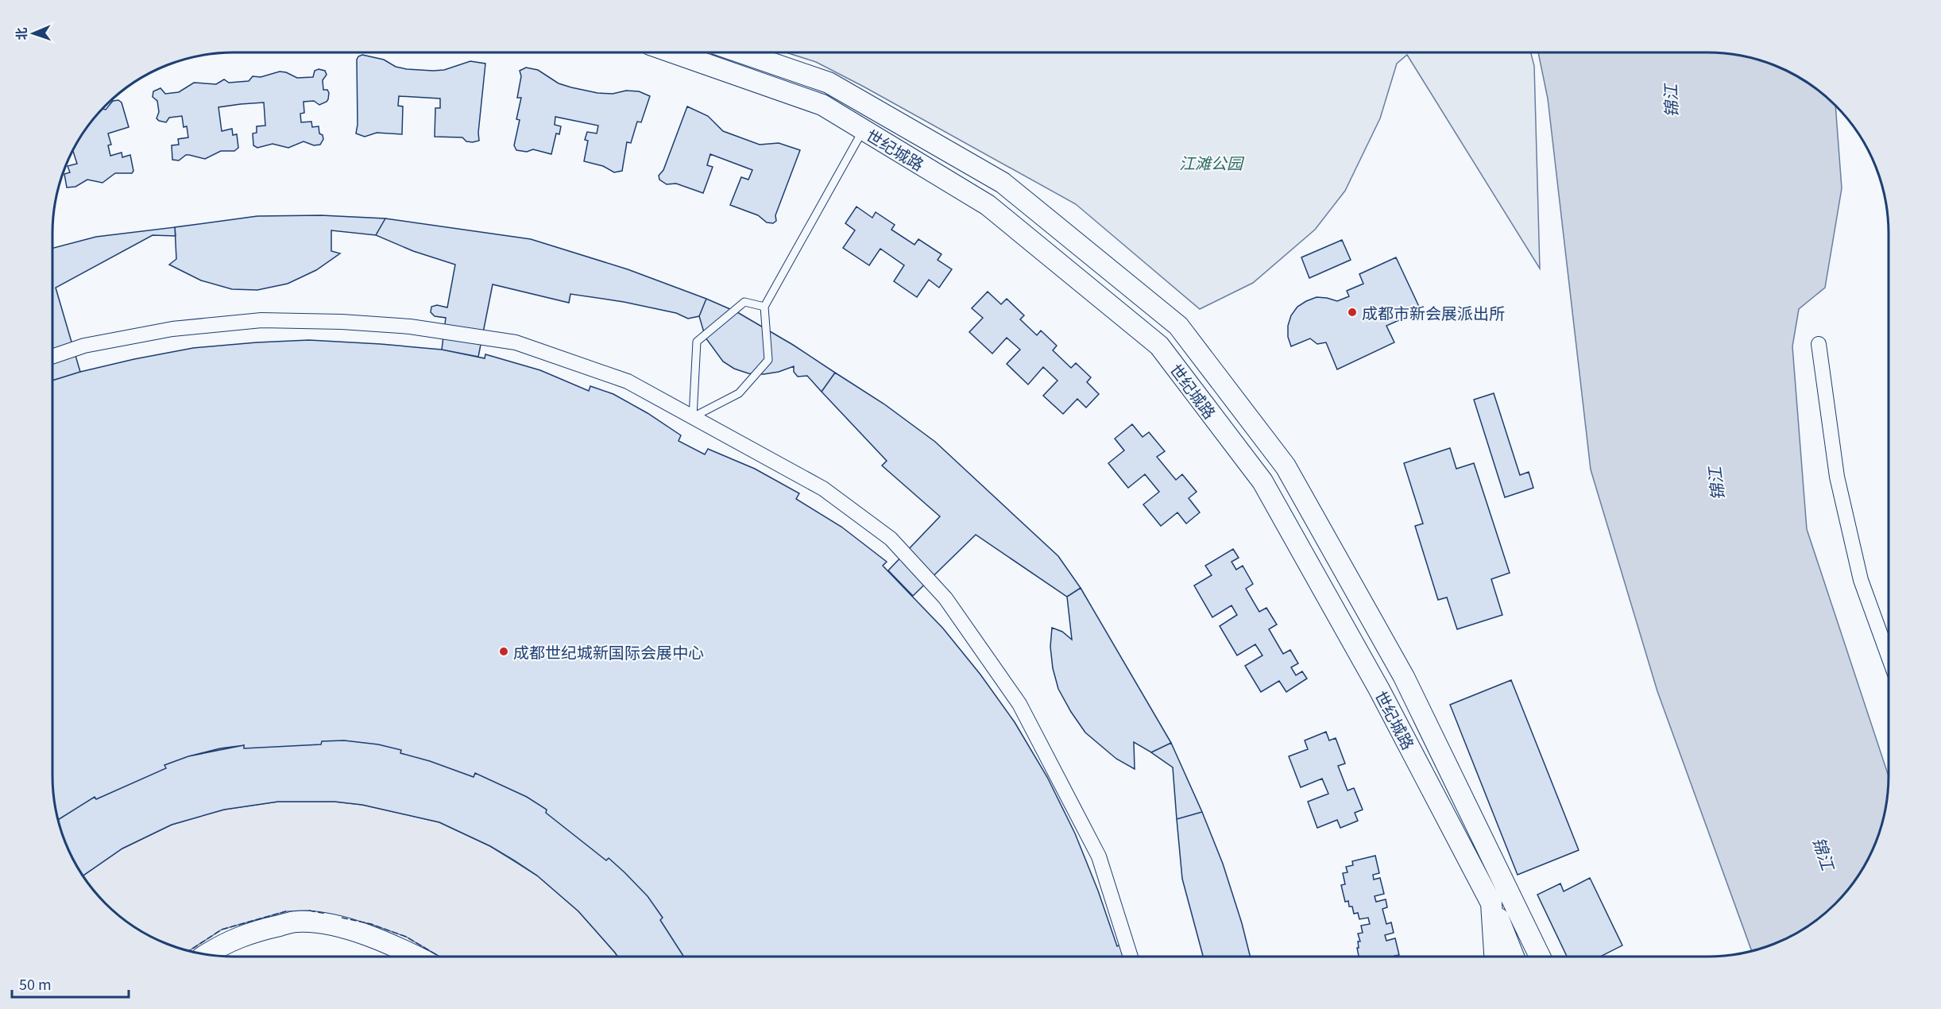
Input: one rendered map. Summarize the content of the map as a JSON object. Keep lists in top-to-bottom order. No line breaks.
{"streets":{"main road":["世纪城路"]},"water":["锦江"],"parks":["江滩公园"],"places":["成都市新会展派出所","成都世纪城新国际会展中心"],"scale_bar":"50 m","north":"left"}
